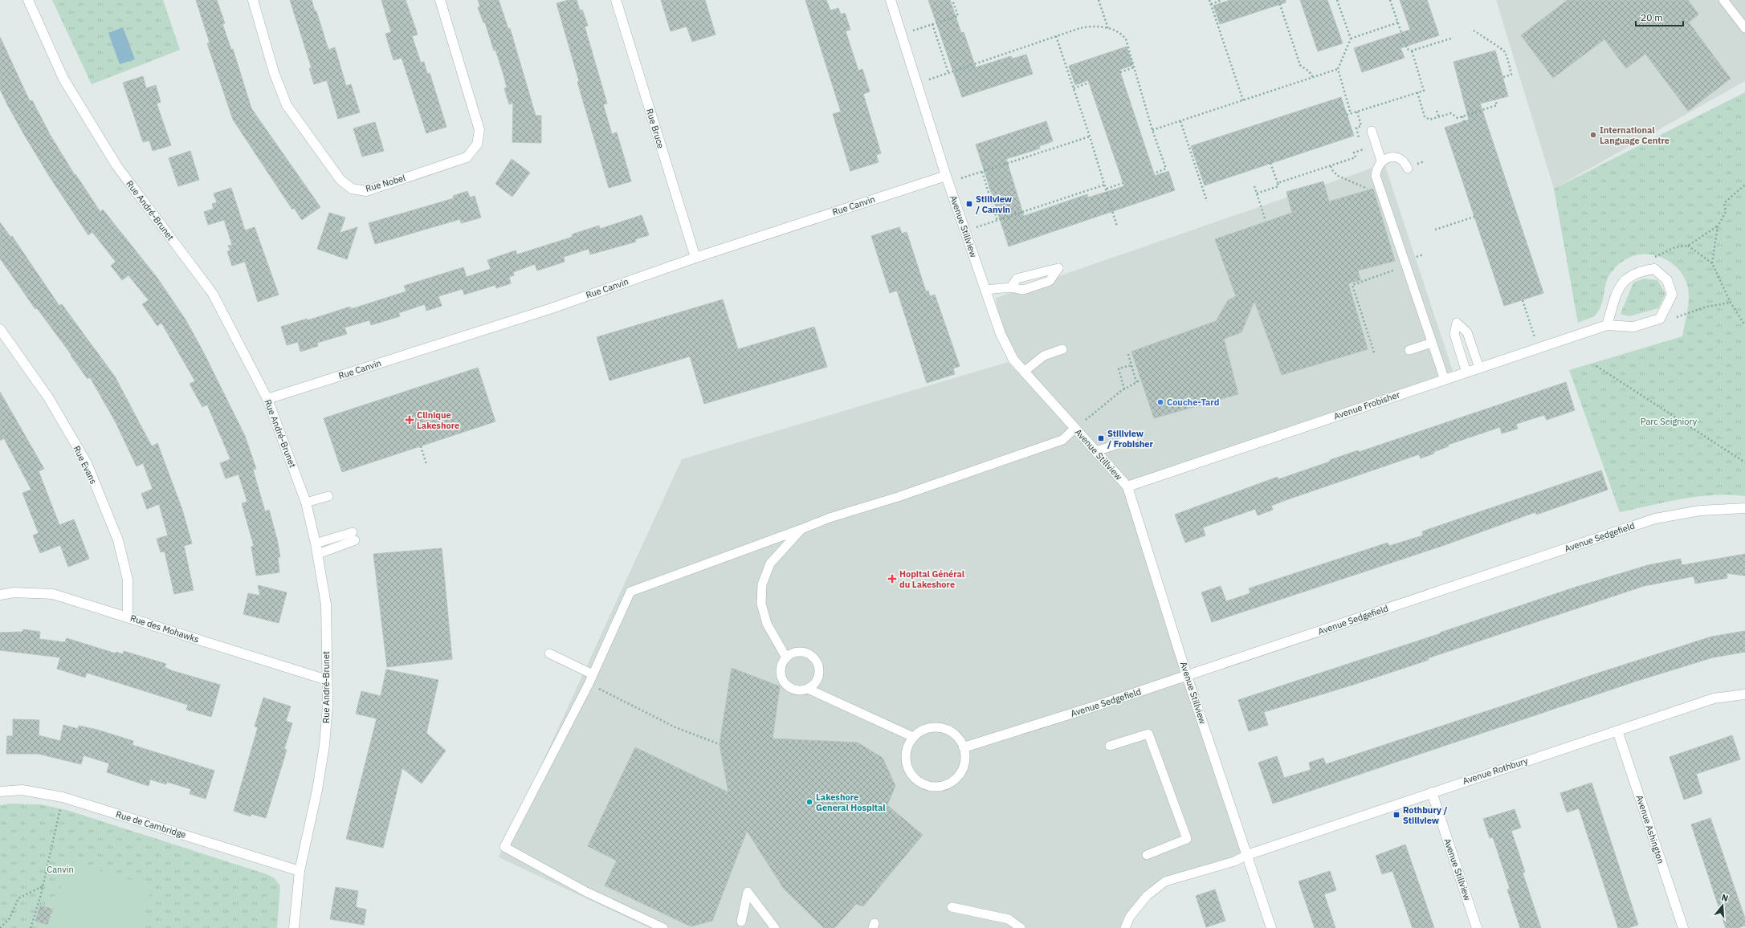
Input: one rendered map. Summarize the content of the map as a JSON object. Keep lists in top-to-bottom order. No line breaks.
{"streets":{"street":["Rue Bruce","Rue Nobel","Rue Canvin","Rue André-Brunet","Avenue Stillview","Avenue Frobisher","Rue Evans","Avenue Sedgefield","Rue des Mohawks","Avenue Rothbury","Rue de Cambridge","Avenue Ashington"]},"crossings":[["Rue Bruce","Rue Canvin"],["Rue Canvin","Rue André-Brunet"],["Rue Canvin","Avenue Stillview"],["Rue André-Brunet","Rue des Mohawks"],["Rue André-Brunet","Rue de Cambridge"],["Avenue Stillview","Avenue Frobisher"],["Avenue Stillview","Avenue Sedgefield"],["Avenue Stillview","Avenue Rothbury"],["Rue Evans","Rue des Mohawks"],["Avenue Rothbury","Avenue Ashington"]],"parks":["Parc Seigniory","Canvin"],"places":{"other":["International Language Centre","Couche-Tard","Lakeshore General Hospital"],"transit":["Stillview / Canvin","Stillview / Frobisher","Rothbury / Stillview"],"health":["Clinique Lakeshore","Hopital Général du Lakeshore"]},"scale_bar":"20 m","north":"top"}
